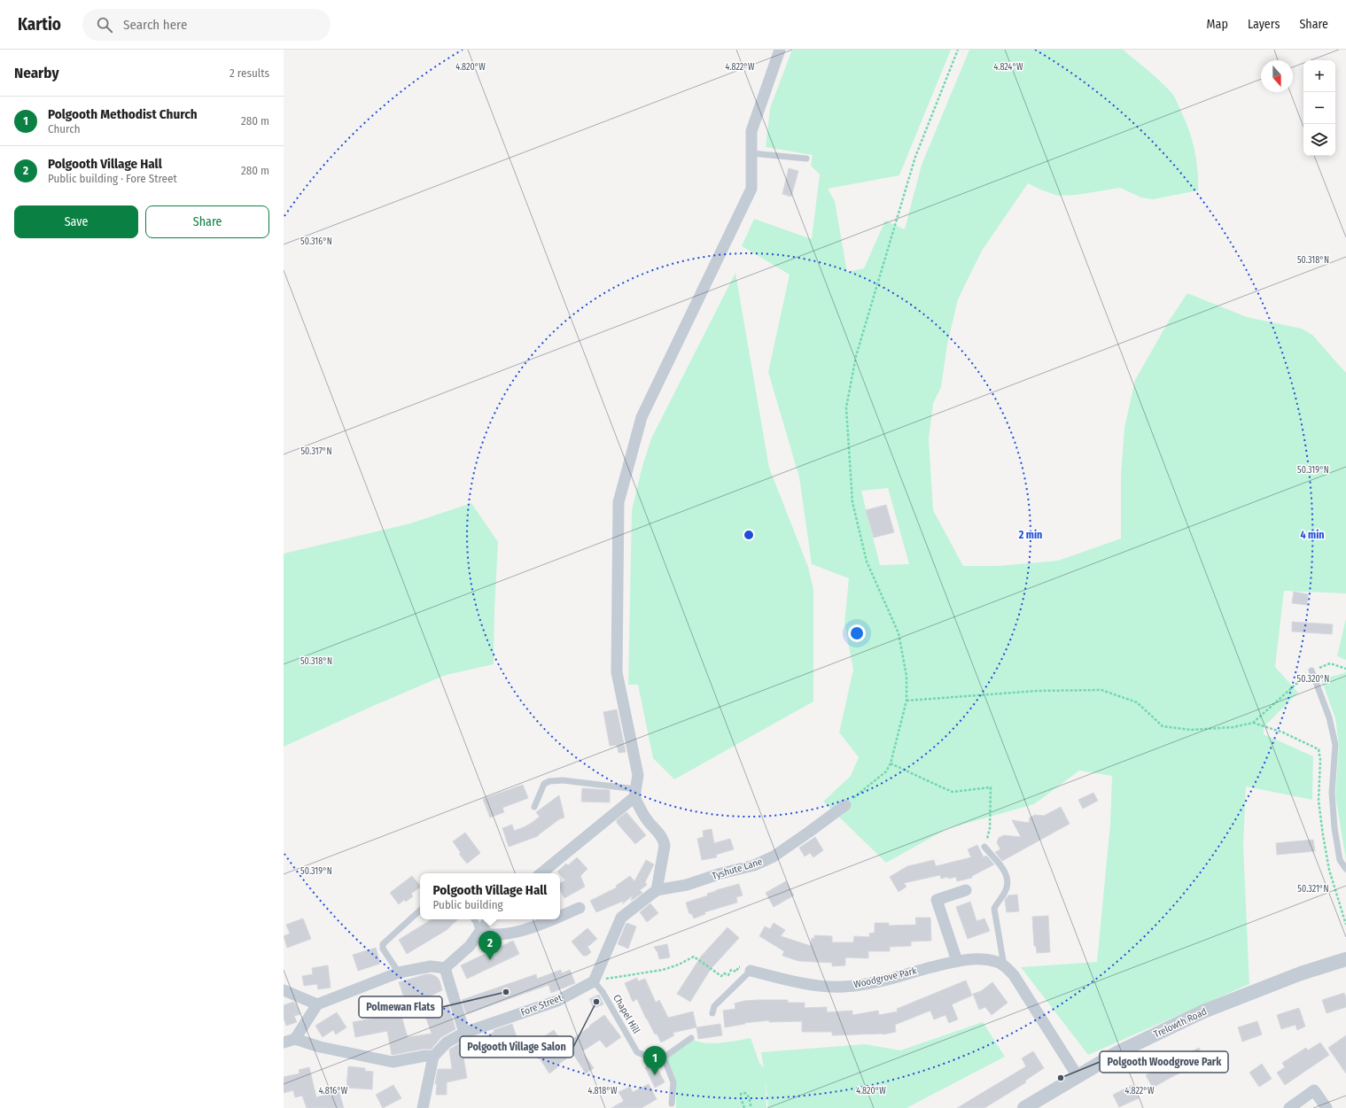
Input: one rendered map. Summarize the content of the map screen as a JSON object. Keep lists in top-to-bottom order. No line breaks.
{"streets":{"street":["Tyshute Lane","Woodgrove Park","Fore Street","Trelowth Road"],"lane":["Chapel Hill"]},"crossings":[["Fore Street","Chapel Hill"]],"places":["Polmewan Flats","Polgooth Village Salon","Polgooth Woodgrove Park"],"north":"bottom","page":{"header":"Kartio","search":"Search here","nav":["Map","Layers","Share"],"heading":["Nearby","2 results"],"map_buttons":["+","−"],"list":[{"mark":"1","name":"Polgooth Methodist Church","note":"Church","value":"280 m"},{"mark":"2","name":"Polgooth Village Hall","note":"Public building · Fore Street","value":"280 m"}],"buttons":["Save","Share"],"popup":["Polgooth Village Hall","Public building"],"pins":["2","1"]},"coordinates":["4.820°W","4.822°W","4.824°W","50.316°N","50.318°N","50.317°N","50.319°N","50.320°N","50.321°N","4.816°W","4.818°W"],"rings":["2 min","4 min"]}
